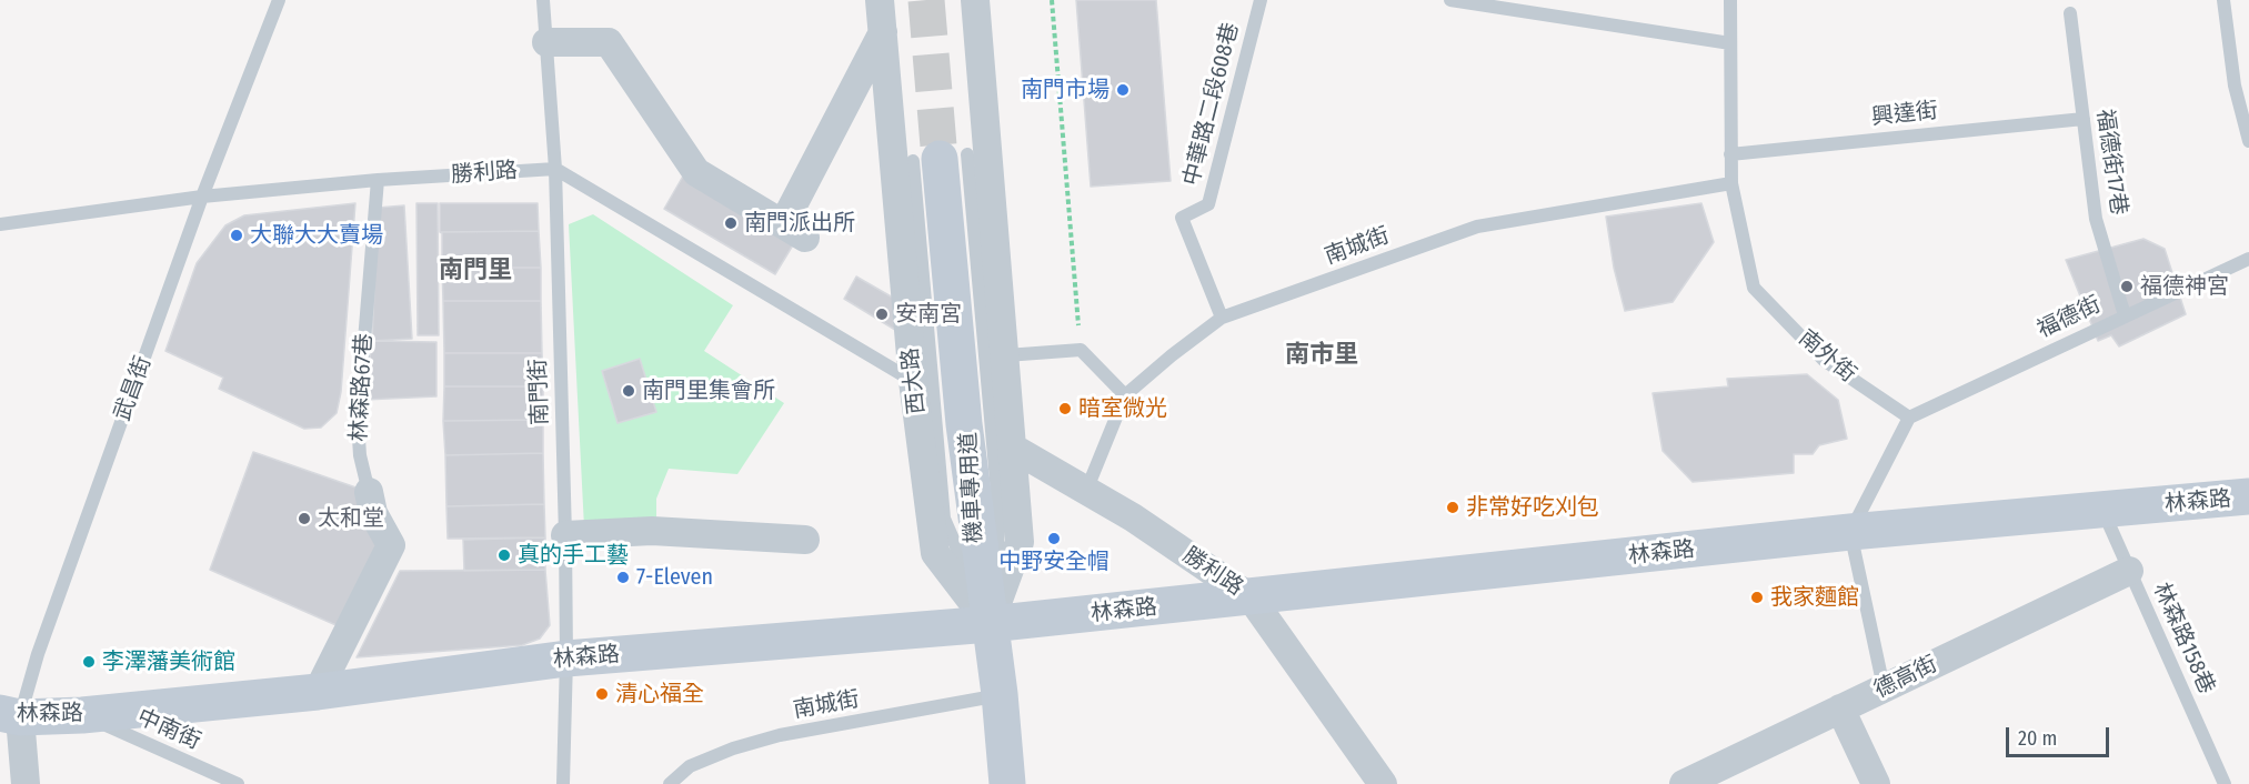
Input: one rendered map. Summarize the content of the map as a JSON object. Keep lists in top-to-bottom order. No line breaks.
{"streets":{"street":["勝利路","西大路","林森路67巷","武昌街","林森路","德高街"],"lane":["中華路二段608巷","興達街","福德街17巷","南城街","福德街","南外街","南門街","林森路158巷","中南街"]},"crossings":[["中華路二段608巷","南城街"],["興達街","福德街17巷"],["興達街","南外街"],["福德街17巷","福德街"],["勝利路","南城街"],["勝利路","林森路67巷"],["勝利路","武昌街"],["勝利路","南門街"],["勝利路","林森路"],["南城街","南外街"],["南城街","西大路"],["福德街","南外街"],["西大路","林森路"],["林森路67巷","林森路"],["武昌街","林森路"],["南門街","林森路"],["林森路","林森路158巷"],["林森路","中南街"],["林森路158巷","德高街"]],"districts":["南門里","南市里"],"places":["南門市場","南門派出所","大聯大大賣場","福德神宮","安南宮","南門里集會所","暗室微光","非常好吃刈包","太和堂","中野安全帽","真的手工藝","7-Eleven","我家麵館","李澤藩美術館","清心福全"],"scale_bar":"20 m"}
